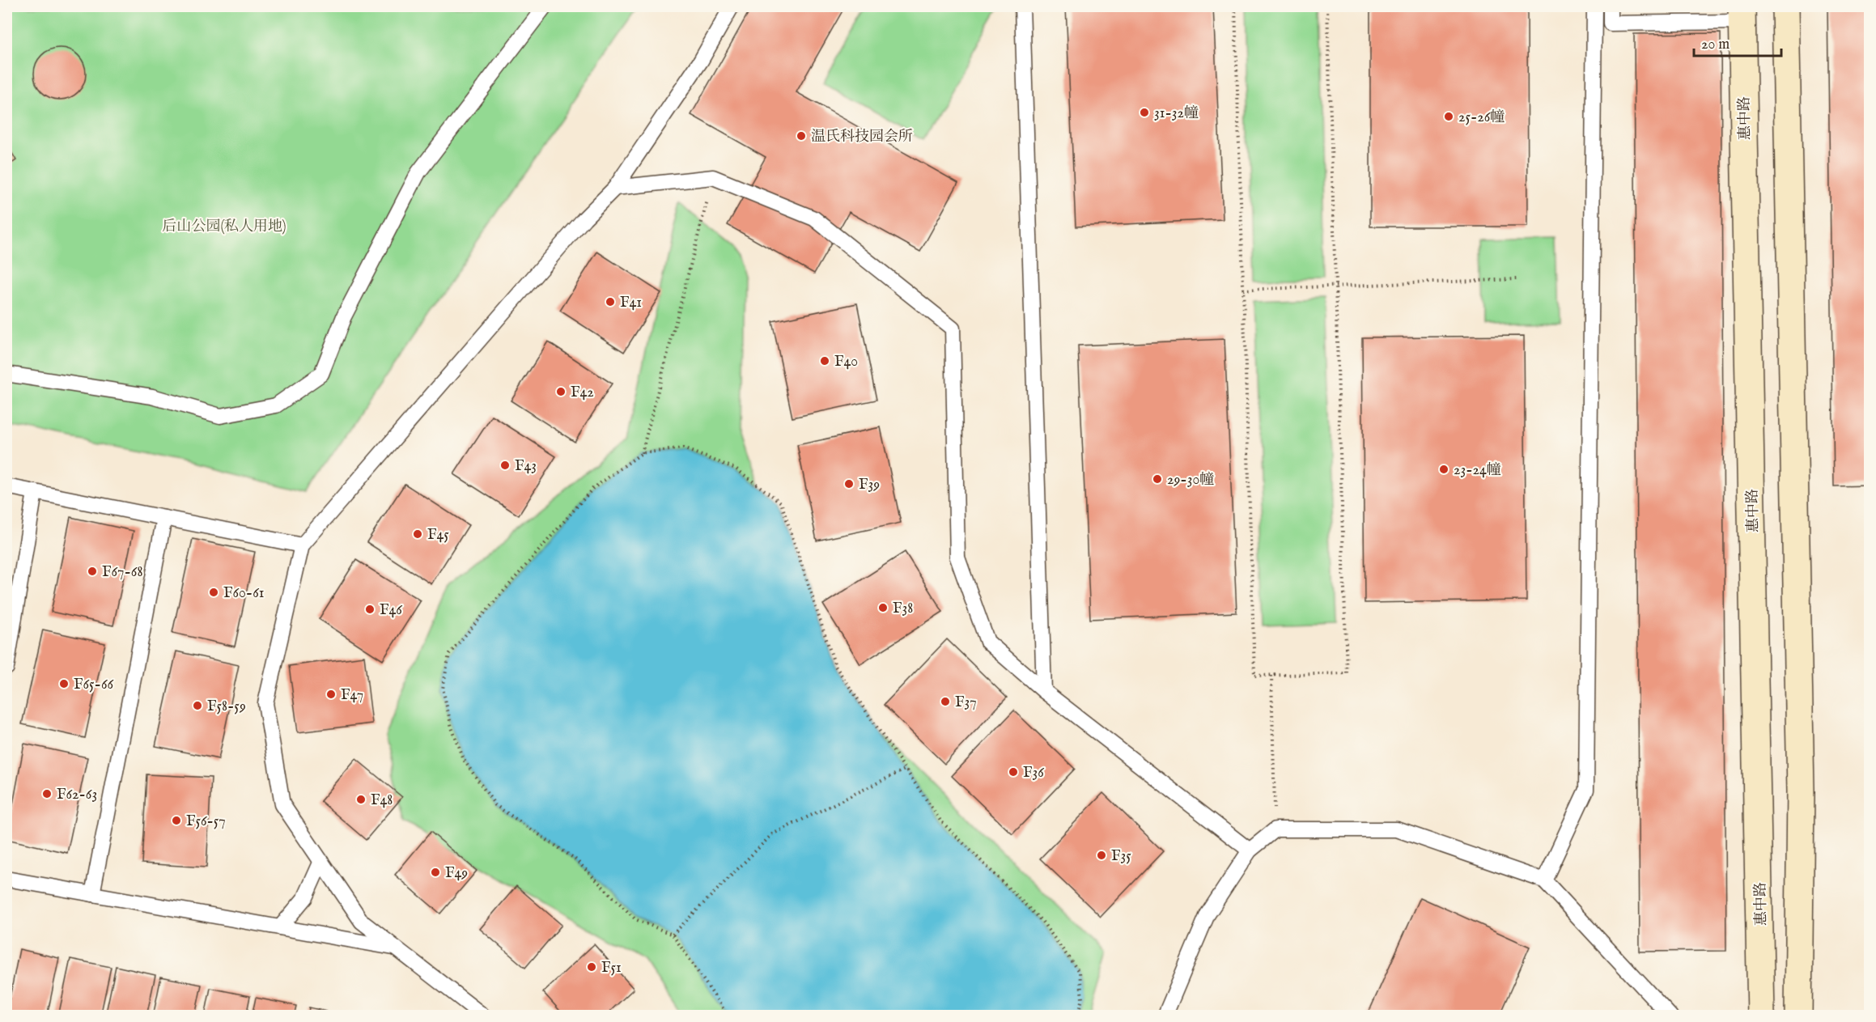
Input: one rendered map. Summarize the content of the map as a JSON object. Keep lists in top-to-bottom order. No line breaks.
{"streets":{"street":["惠中路"]},"parks":["后山公园(私人用地)"],"places":["31-32幢","25-26幢","温氏科技园会所","F41","F40","F42","F43","23-24幢","29-30幢","F39","F45","F67-68","F60-61","F38","F46","F65-66","F47","F37","F58-59","F36","F62-63","F48","F56-57","F35","F49","F51"],"scale_bar":"20 m"}
